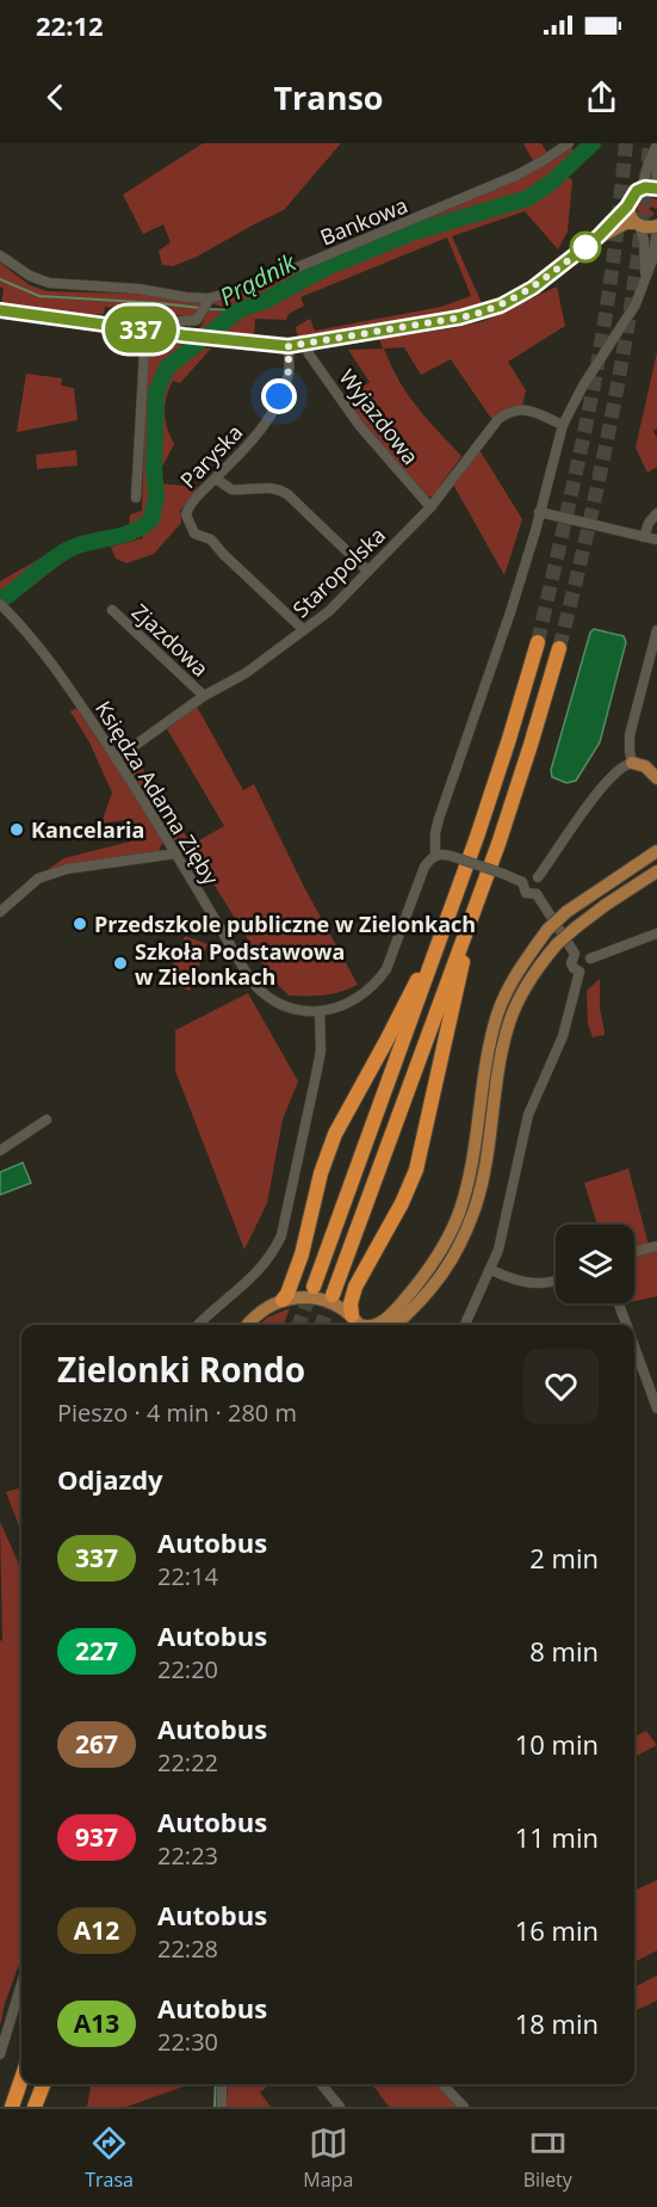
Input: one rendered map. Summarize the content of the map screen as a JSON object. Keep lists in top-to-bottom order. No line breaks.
{"streets":{"street":["Bankowa","Wyjazdowa","Paryska","Staropolska","Zjazdowa","Księdza Adama Zięby"]},"crossings":[["Wyjazdowa","Staropolska"],["Paryska","Staropolska"],["Staropolska","Zjazdowa"],["Staropolska","Księdza Adama Zięby"]],"water":["Prądnik"],"places":["Kancelaria","Przedszkole publiczne w Zielonkach","Szkoła Podstawowa w Zielonkach"],"lines":["bus line 337"],"page":{"status":"22:12","header":"Transo","on_map":"337","heading":[["Zielonki Rondo","Pieszo · 4 min · 280 m"],"Odjazdy"],"list":[{"mark":"337","name":"Autobus","note":"22:14","value":"2 min"},{"mark":"227","name":"Autobus","note":"22:20","value":"8 min"},{"mark":"267","name":"Autobus","note":"22:22","value":"10 min"},{"mark":"937","name":"Autobus","note":"22:23","value":"11 min"},{"mark":"A12","name":"Autobus","note":"22:28","value":"16 min"},{"mark":"A13","name":"Autobus","note":"22:30","value":"18 min"}],"tabs":["Trasa","Mapa","Bilety"]}}
